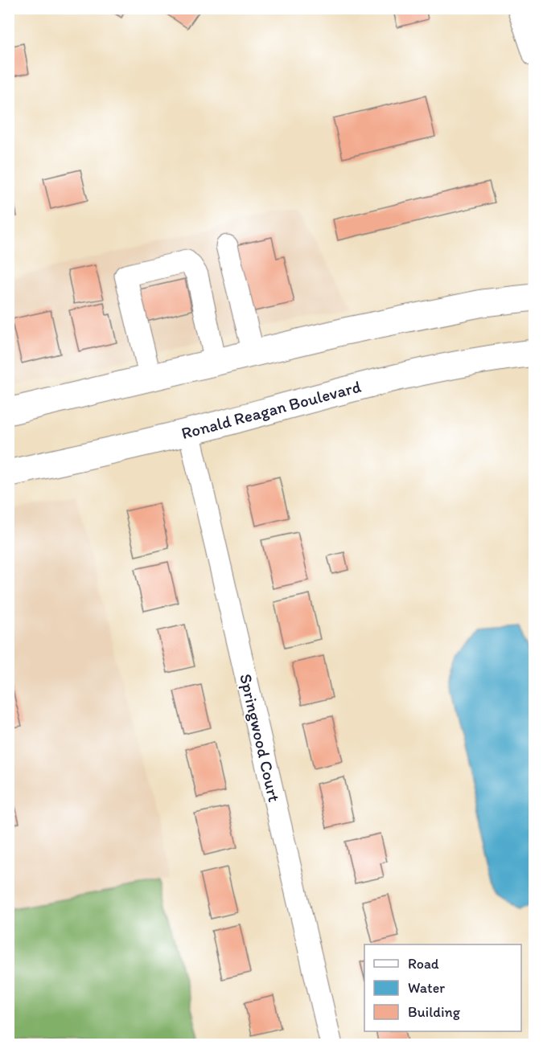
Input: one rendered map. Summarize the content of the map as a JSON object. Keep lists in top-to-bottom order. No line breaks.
{"streets":{"main road":["Ronald Reagan Boulevard"],"street":["Springwood Court"]},"crossings":[["Ronald Reagan Boulevard","Springwood Court"]],"legend":["Road","Water","Building"]}
